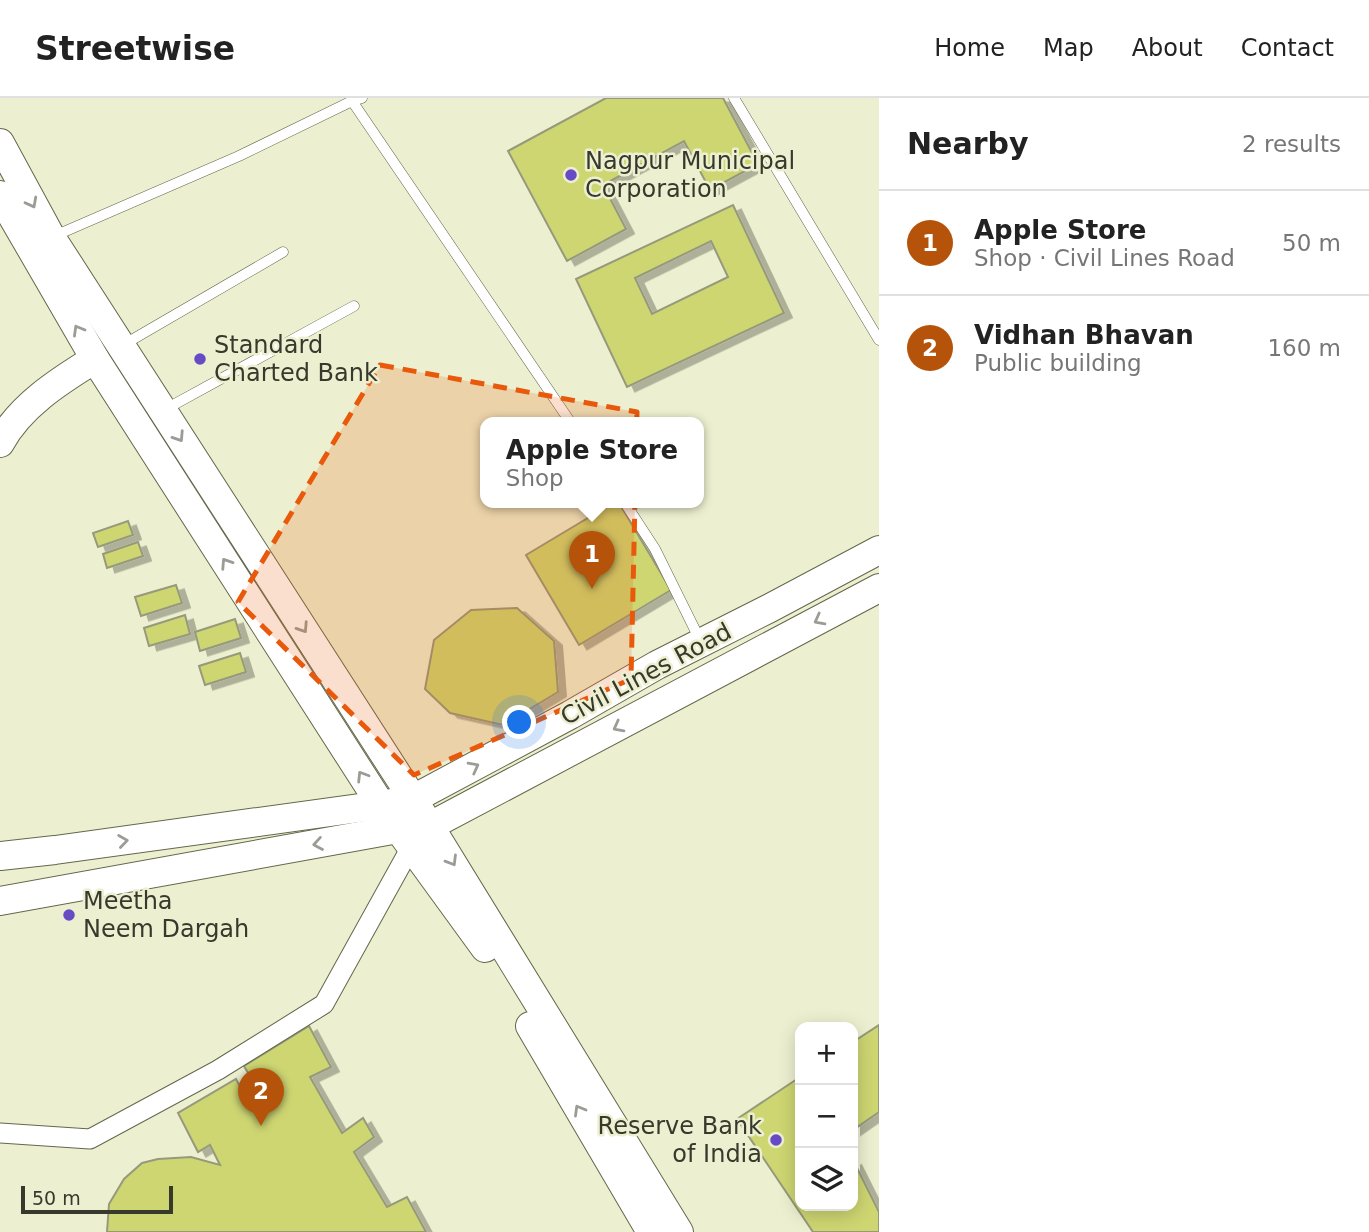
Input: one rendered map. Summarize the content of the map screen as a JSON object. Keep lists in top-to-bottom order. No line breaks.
{"streets":{"street":["Civil Lines Road"]},"places":["Nagpur Municipal Corporation","Standard Charted Bank","Meetha Neem Dargah","Reserve Bank of India"],"scale_bar":"50 m","page":{"header":"Streetwise","nav":["Home","Map","About","Contact"],"heading":["Nearby","2 results"],"list":[{"mark":"1","name":"Apple Store","note":"Shop · Civil Lines Road","value":"50 m"},{"mark":"2","name":"Vidhan Bhavan","note":"Public building","value":"160 m"}],"popup":["Apple Store","Shop"],"pins":["1","2"],"map_buttons":["+","−"],"scale":"50 m"}}
